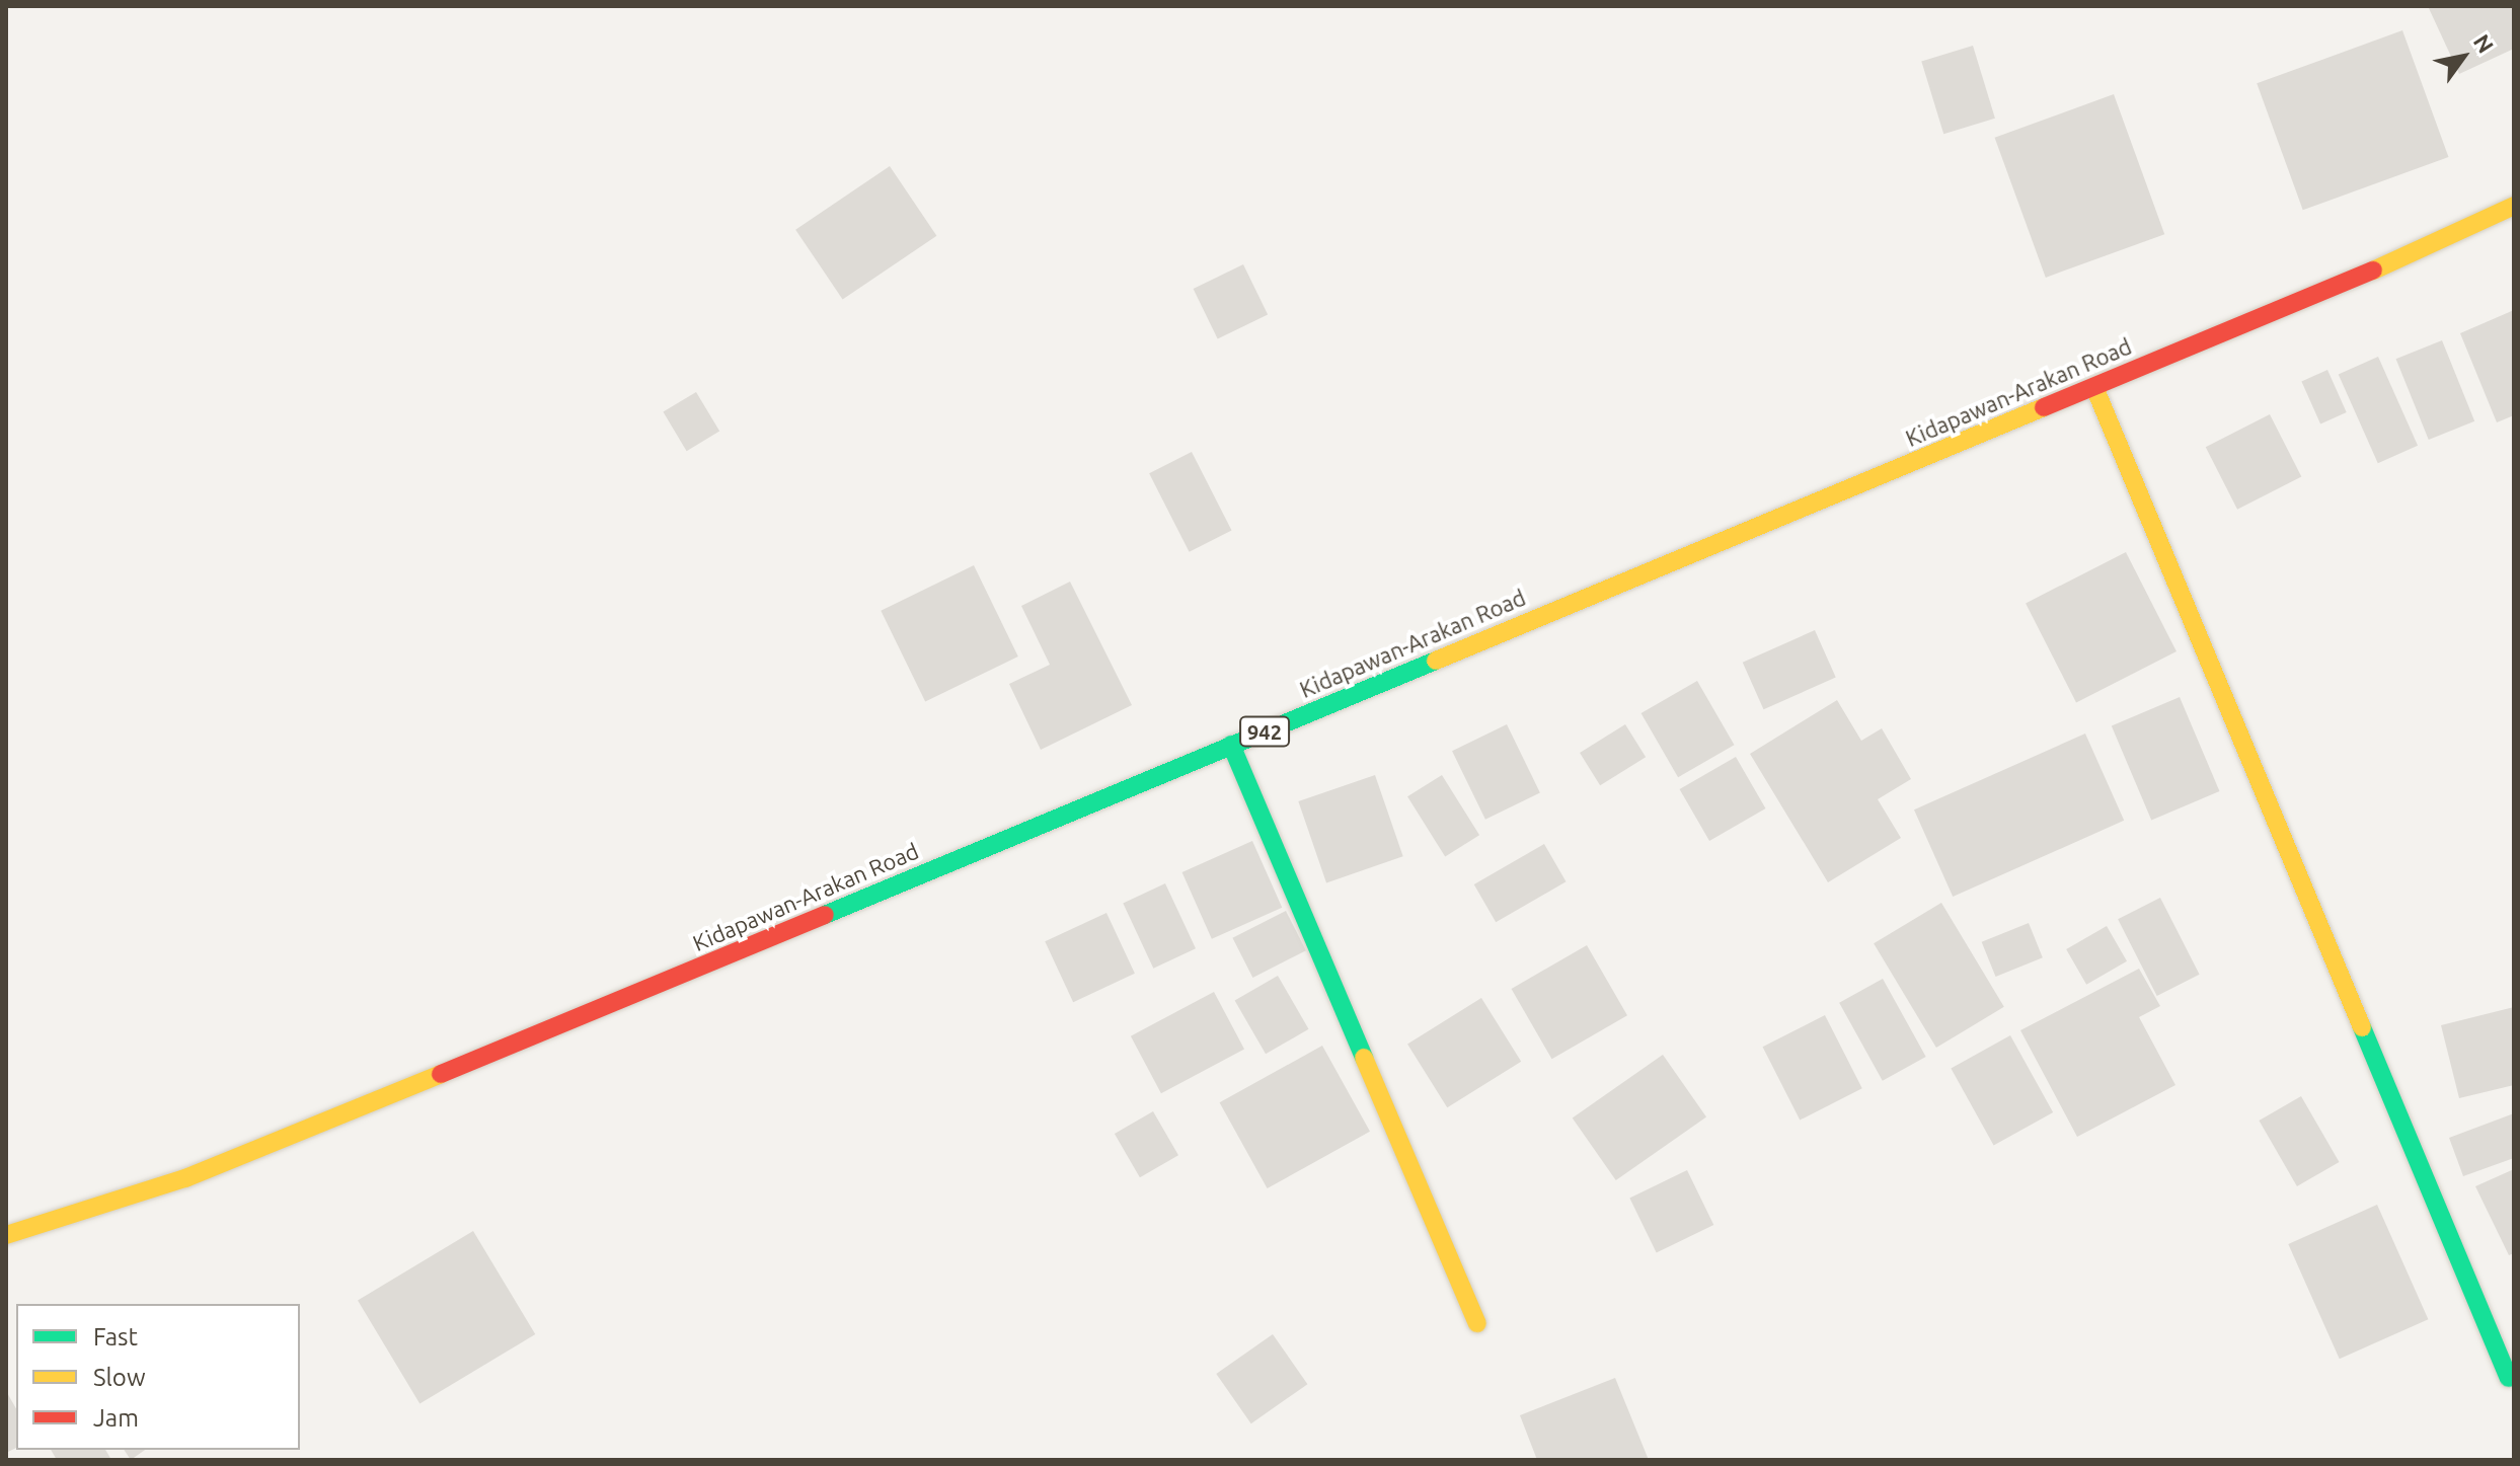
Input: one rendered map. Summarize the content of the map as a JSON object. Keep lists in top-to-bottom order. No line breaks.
{"streets":{"main road":["Kidapawan-Arakan Road","942"]},"legend":["Fast","Slow","Jam"],"north":"top right"}
